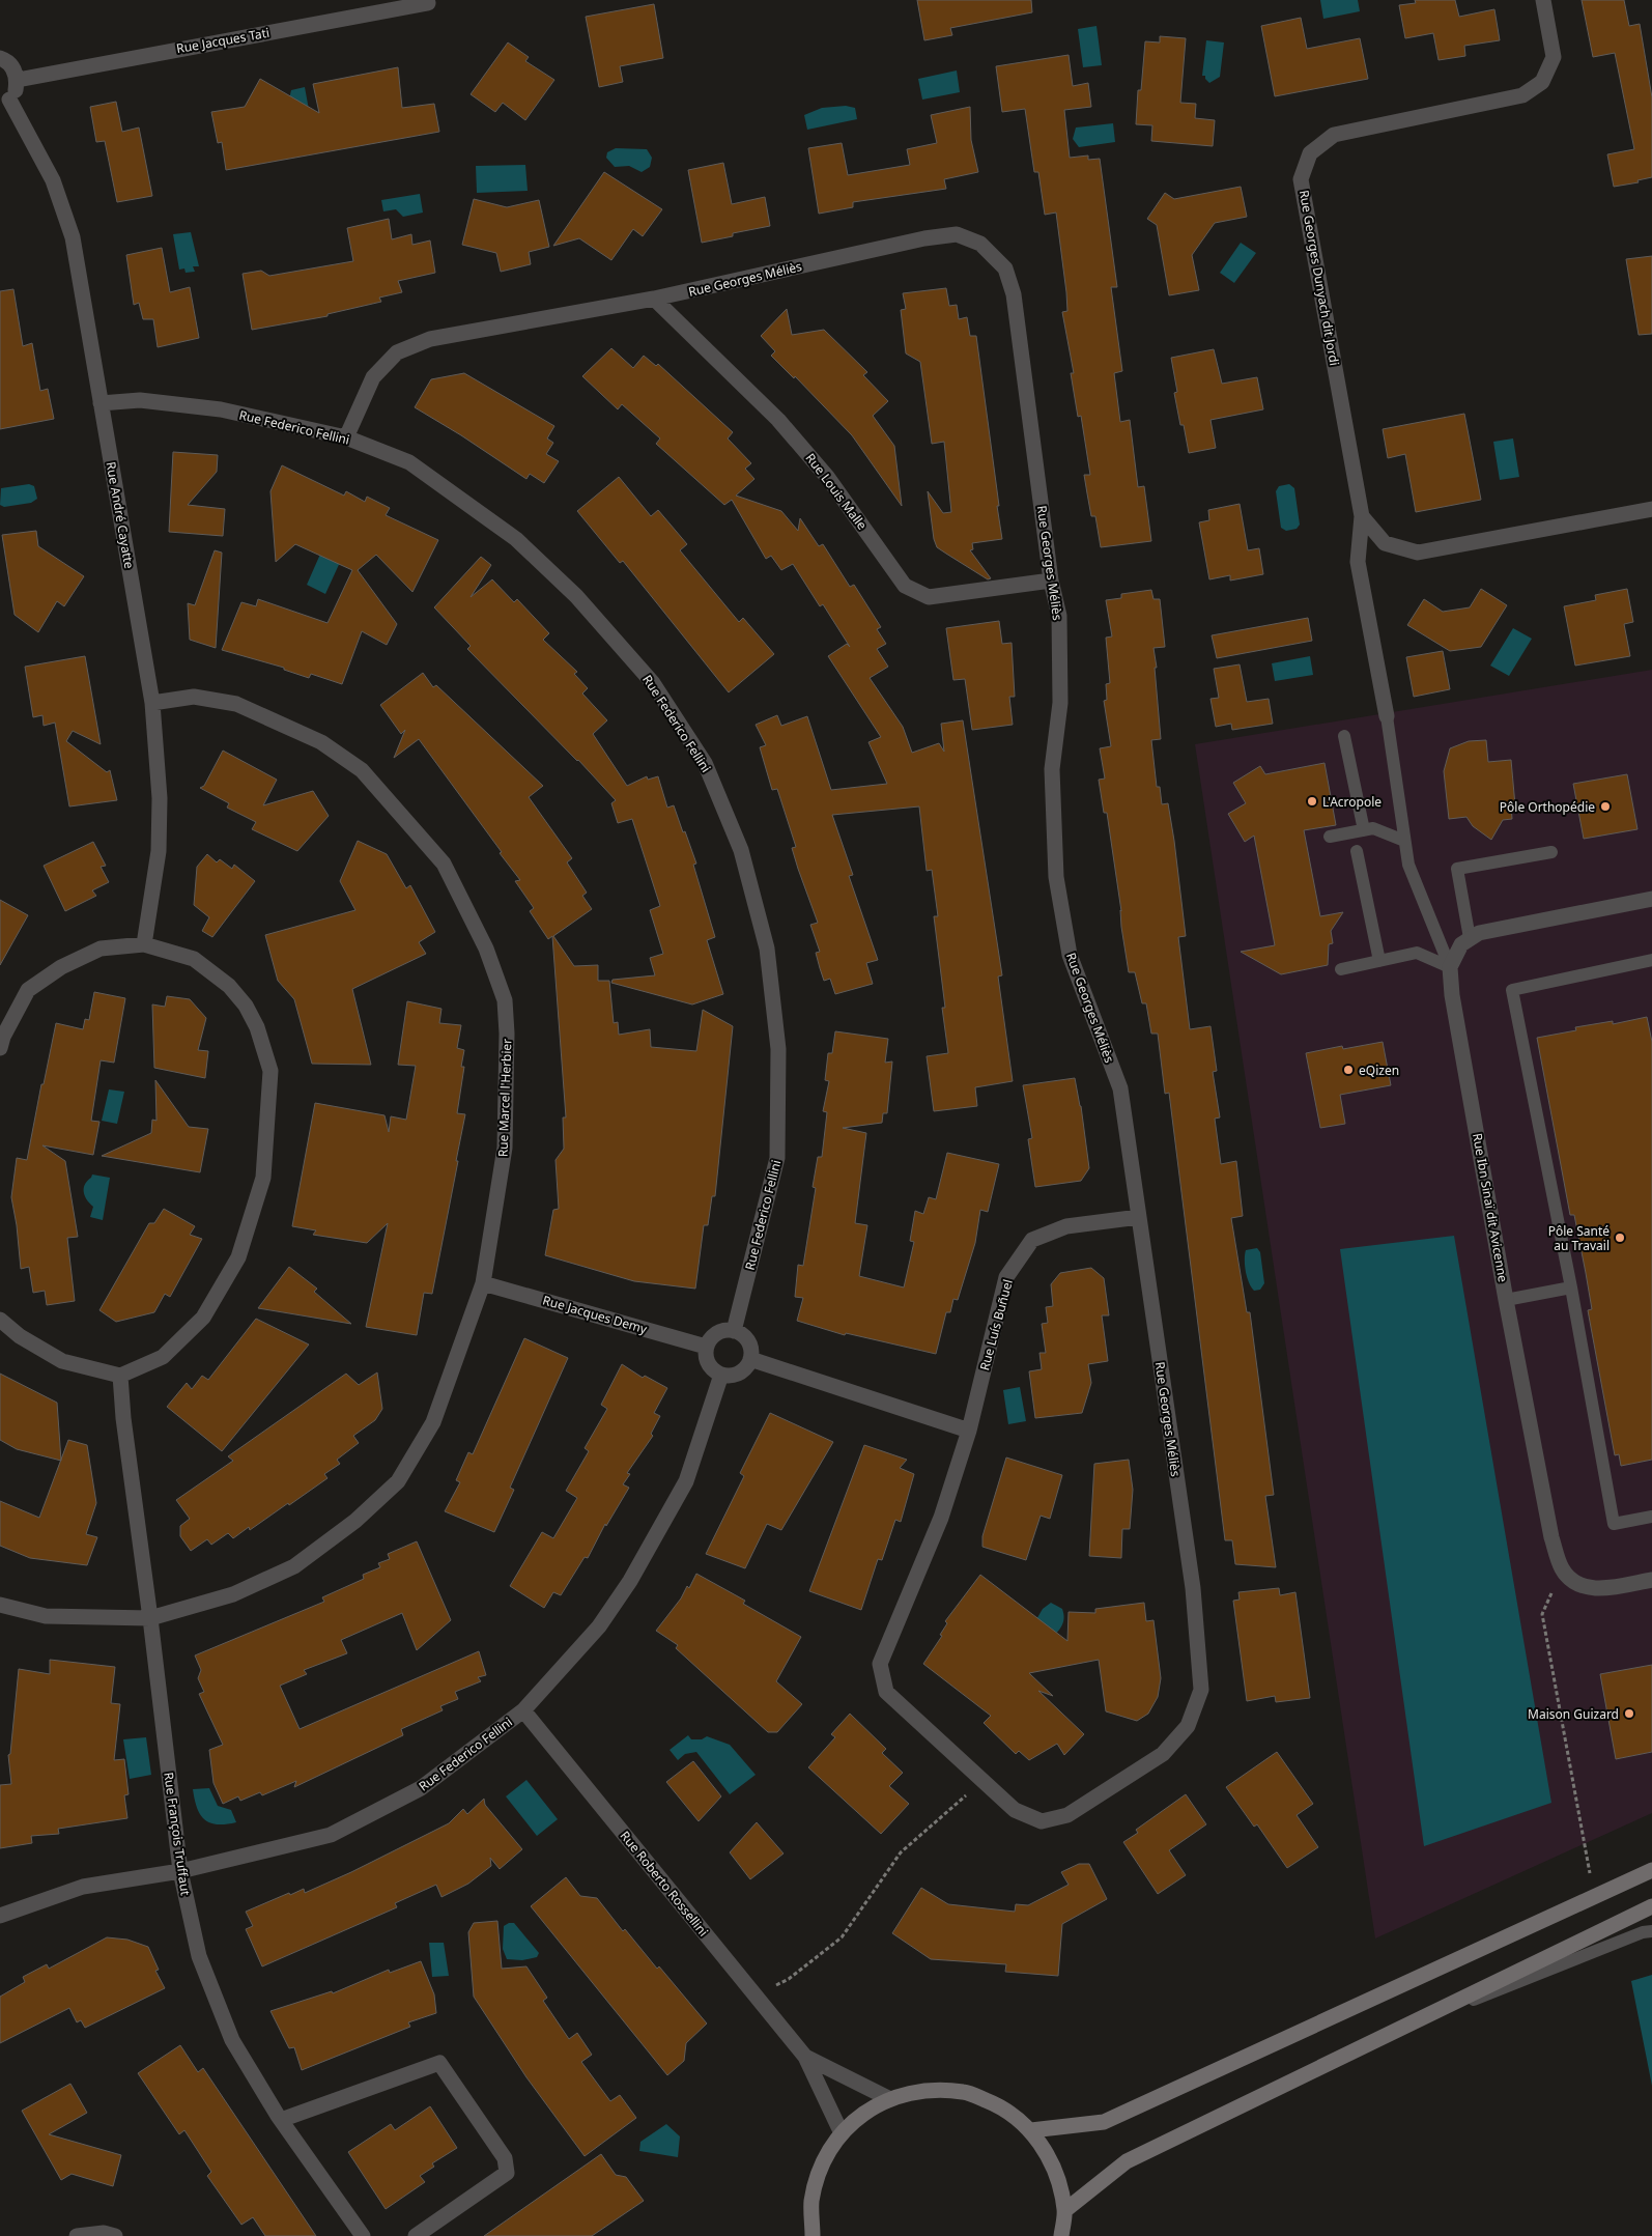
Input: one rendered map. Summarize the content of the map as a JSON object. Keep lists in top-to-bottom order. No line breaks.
{"streets":{"street":["Rue Jacques Tati","Rue Georges Dunyach dit Jordi","Rue Georges Méliès","Rue Federico Fellini","Rue Louis Malle","Rue André Cayatte","Rue Marcel l'Herbier","Rue Ibn Sinaï dit Avicenne","Rue Jacques Demy","Rue Luís Buñuel","Rue François Truffaut","Rue Roberto Rossellini"]},"crossings":[["Rue Georges Méliès","Rue Federico Fellini"],["Rue Georges Méliès","Rue Louis Malle"],["Rue Georges Méliès","Rue Luís Buñuel"],["Rue Federico Fellini","Rue André Cayatte"],["Rue Federico Fellini","Rue Jacques Demy"],["Rue Federico Fellini","Rue François Truffaut"],["Rue Federico Fellini","Rue Roberto Rossellini"],["Rue André Cayatte","Rue Marcel l'Herbier"],["Rue Marcel l'Herbier","Rue Jacques Demy"],["Rue Marcel l'Herbier","Rue François Truffaut"]],"places":["L'Acropole","Pôle Orthopédie","eQizen","Pôle Santé au Travail","Maison Guizard"]}
